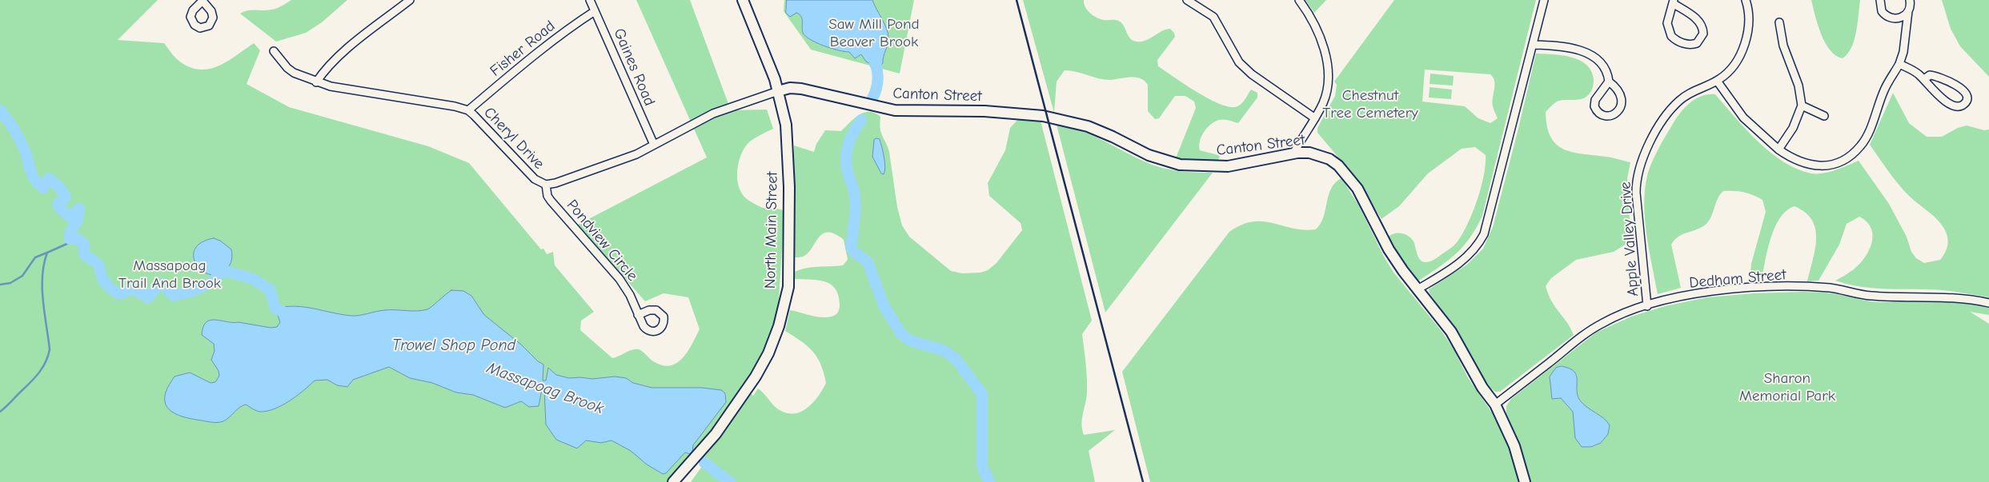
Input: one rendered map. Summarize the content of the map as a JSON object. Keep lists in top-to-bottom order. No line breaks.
{"streets":{"street":["Fisher Road","Gaines Road","Canton Street","Cheryl Drive","North Main Street","Apple Valley Drive","Pondview Circle","Dedham Street"]},"crossings":[["Fisher Road","Gaines Road"],["Fisher Road","Cheryl Drive"],["Gaines Road","Cheryl Drive"],["Canton Street","Cheryl Drive"],["Canton Street","North Main Street"],["Canton Street","Dedham Street"],["Cheryl Drive","North Main Street"],["Cheryl Drive","Pondview Circle"],["Apple Valley Drive","Dedham Street"]],"water":["Trowel Shop Pond","Massapoag Brook"],"parks":["Saw Mill Pond Beaver Brook","Chestnut Tree Cemetery","Massapoag Trail And Brook","Sharon Memorial Park"]}
